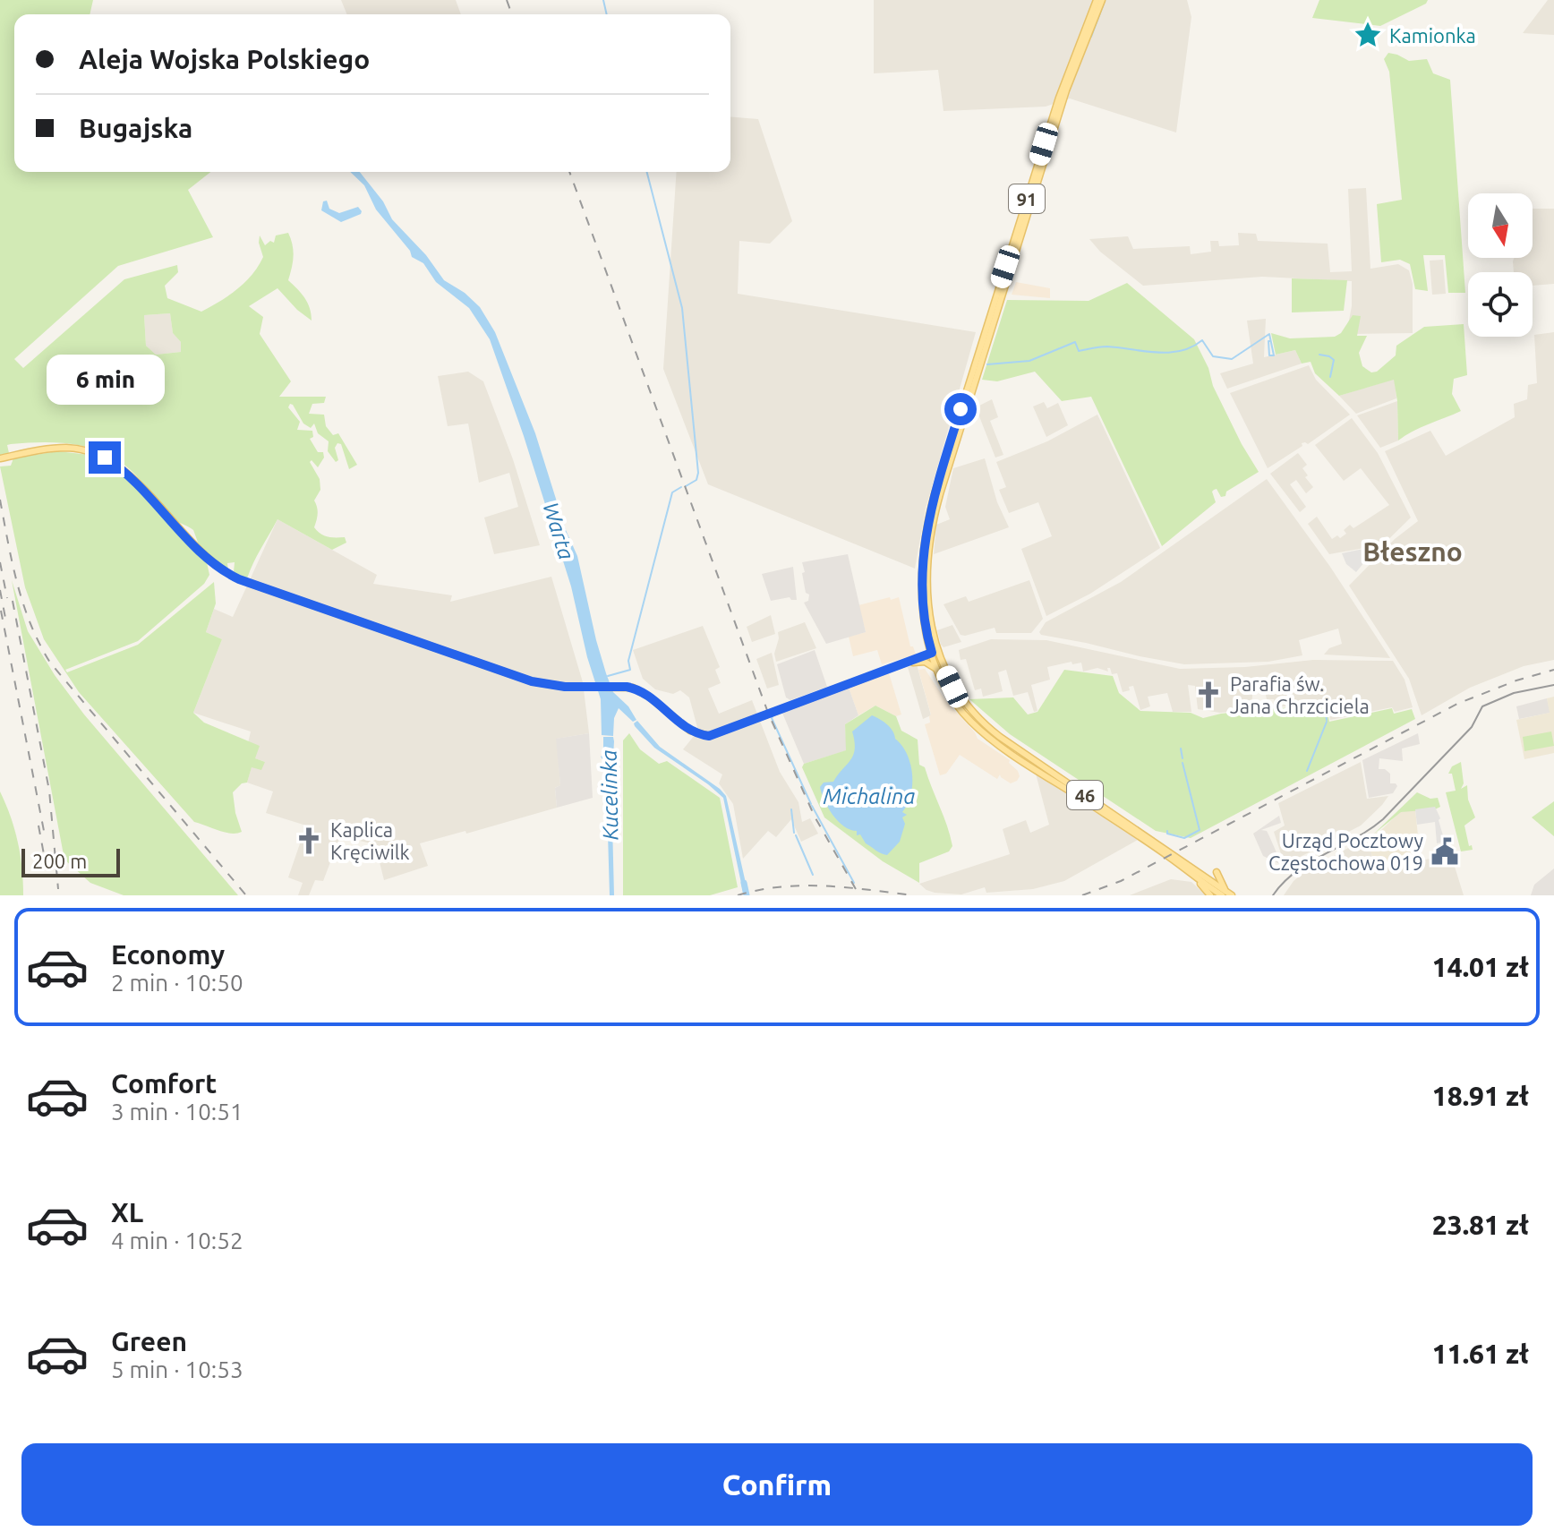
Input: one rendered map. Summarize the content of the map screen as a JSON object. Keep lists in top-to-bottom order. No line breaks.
{"streets":{"main road":["91","46"]},"crossings":[["91","46"]],"districts":["Błeszno"],"water":["Warta","Kucelinka","Michalina"],"places":{"place":["Kamionka"],"church":["Parafia św. Jana Chrzciciela","Kaplica Kręciwilk"],"public building":["Urząd Pocztowy Częstochowa 019"]},"scale_bar":"200 m","north":"bottom","page":{"banner":["Aleja Wojska Polskiego","Bugajska"],"bubble":"6 min","scale":"200 m","list":[{"name":"Economy","note":"2 min · 10:50","value":"14.01 zł"},{"name":"Comfort","note":"3 min · 10:51","value":"18.91 zł"},{"name":"XL","note":"4 min · 10:52","value":"23.81 zł"},{"name":"Green","note":"5 min · 10:53","value":"11.61 zł"}],"buttons":"Confirm"}}
